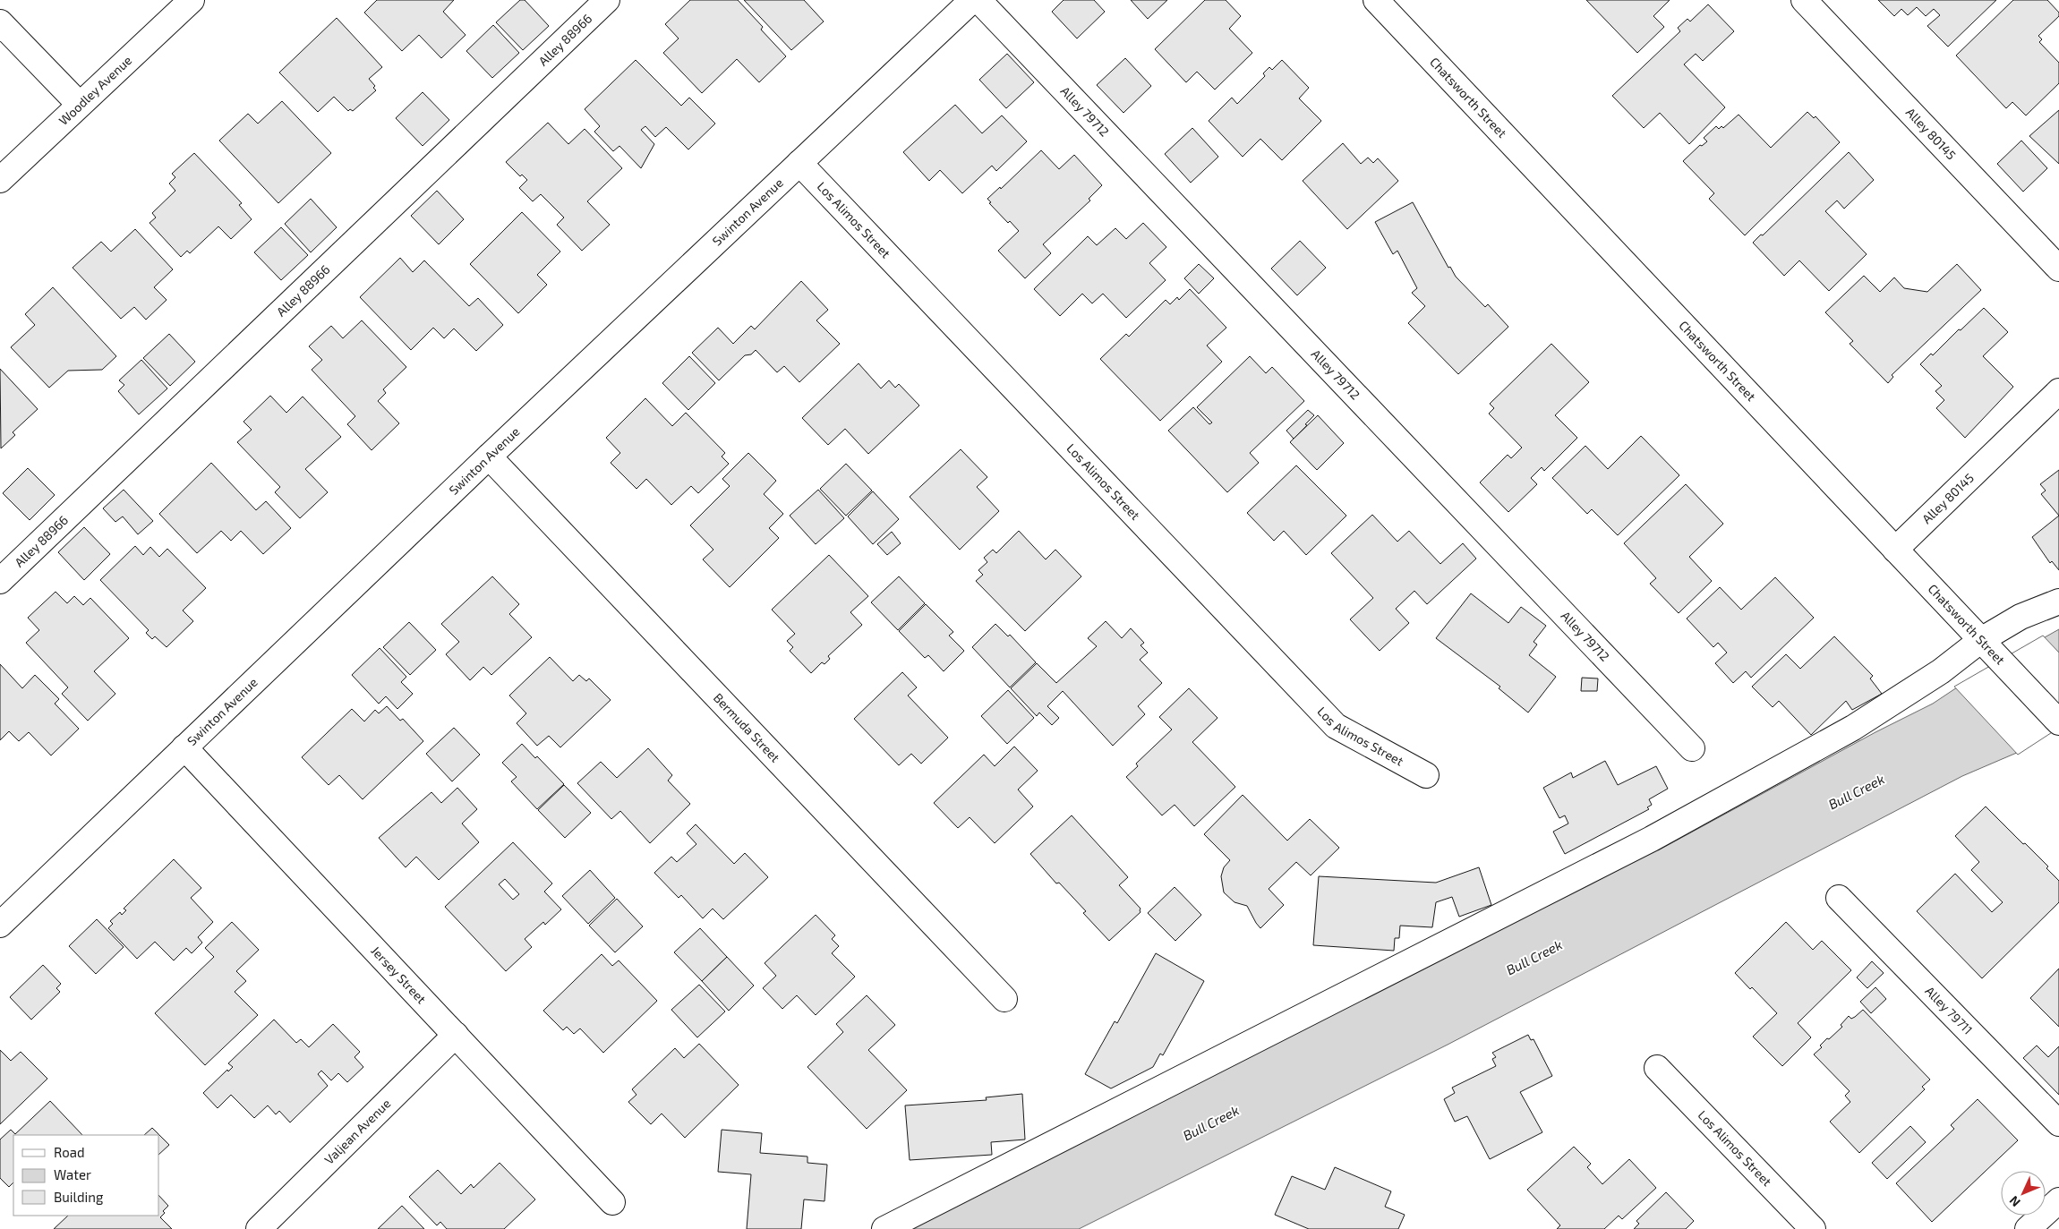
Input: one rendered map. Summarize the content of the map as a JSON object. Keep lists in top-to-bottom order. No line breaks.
{"streets":{"street":["Alley 88966","Woodley Avenue","Chatsworth Street","Alley 79712","Alley 80145","Swinton Avenue","Los Alimos Street","Bermuda Street","Jersey Street","Alley 79711","Valjean Avenue"]},"crossings":[["Chatsworth Street","Alley 80145"],["Swinton Avenue","Los Alimos Street"],["Swinton Avenue","Bermuda Street"],["Swinton Avenue","Jersey Street"],["Jersey Street","Valjean Avenue"]],"water":["Bull Creek"],"legend":["Road","Water","Building"],"north":"bottom left"}
